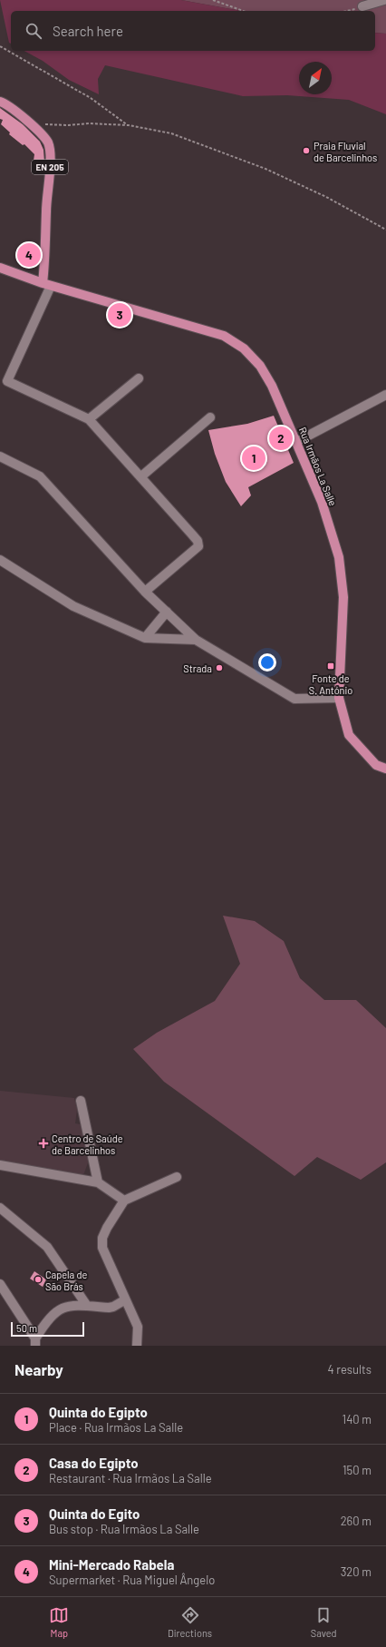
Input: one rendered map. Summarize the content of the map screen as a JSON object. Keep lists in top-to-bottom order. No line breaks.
{"streets":{"main road":["EN 205","Rua Irmãos La Salle"]},"crossings":[["EN 205","Rua Irmãos La Salle"]],"places":{"other":["Praia Fluvial de Barcelinhos","Strada","Capela de São Brás"],"transit":["Fonte de S. António"],"health":["Centro de Saúde de Barcelinhos"]},"scale_bar":"50 m","north":"top right","page":{"search":"Search here","pins":["4","3","2","1"],"scale":"50 m","heading":["Nearby","4 results"],"list":[{"mark":"1","name":"Quinta do Egipto","note":"Place · Rua Irmãos La Salle","value":"140 m"},{"mark":"2","name":"Casa do Egipto","note":"Restaurant · Rua Irmãos La Salle","value":"150 m"},{"mark":"3","name":"Quinta do Egito","note":"Bus stop · Rua Irmãos La Salle","value":"260 m"},{"mark":"4","name":"Mini-Mercado Rabela","note":"Supermarket · Rua Miguel Ângelo","value":"320 m"}],"nav":["Map","Directions","Saved"]}}
